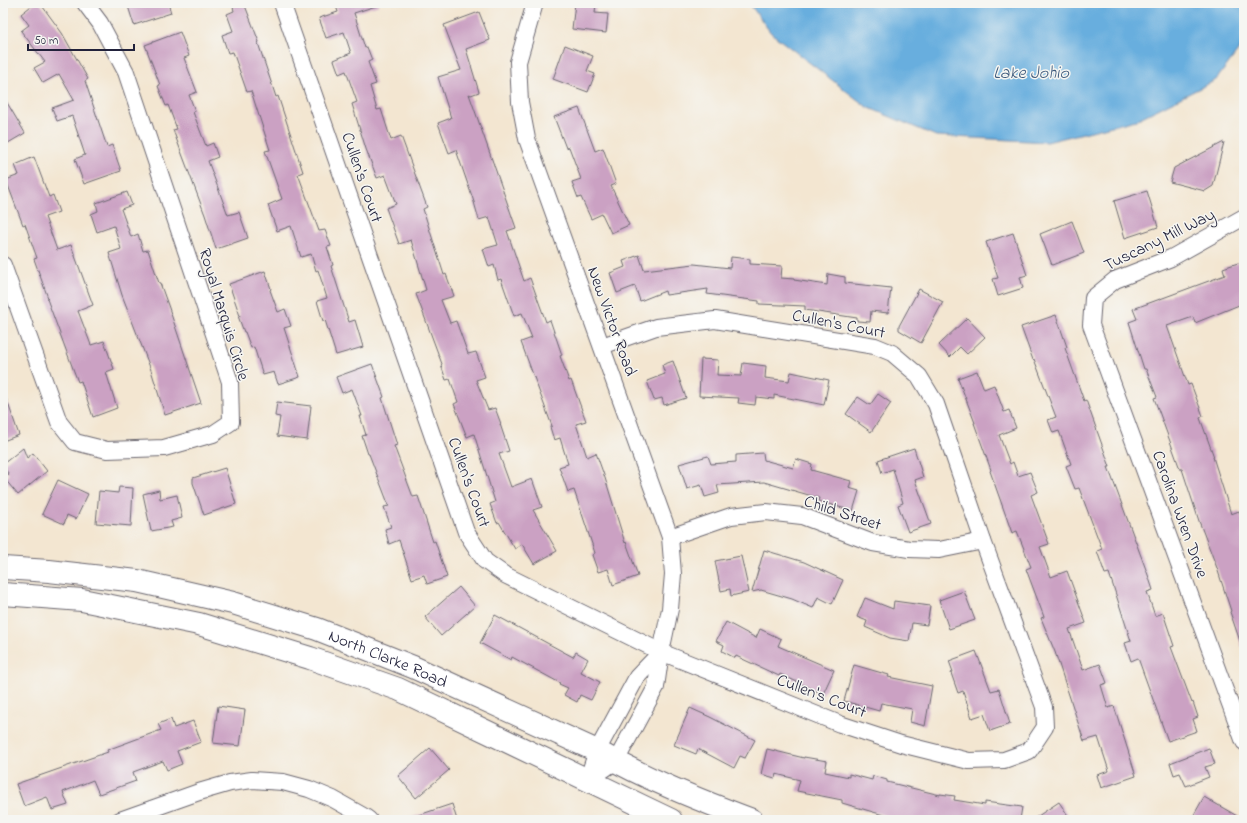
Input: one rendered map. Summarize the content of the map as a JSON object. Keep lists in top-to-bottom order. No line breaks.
{"streets":{"street":["Cullen's Court","Tuscany Mill Way","Royal Marquis Circle","New Victor Road","Child Street","Carolina Wren Drive","North Clarke Road"]},"crossings":[["Cullen's Court","New Victor Road"],["Cullen's Court","Child Street"],["Tuscany Mill Way","Carolina Wren Drive"],["New Victor Road","Child Street"],["New Victor Road","North Clarke Road"]],"water":["Lake Johio"],"scale_bar":"50 m"}
